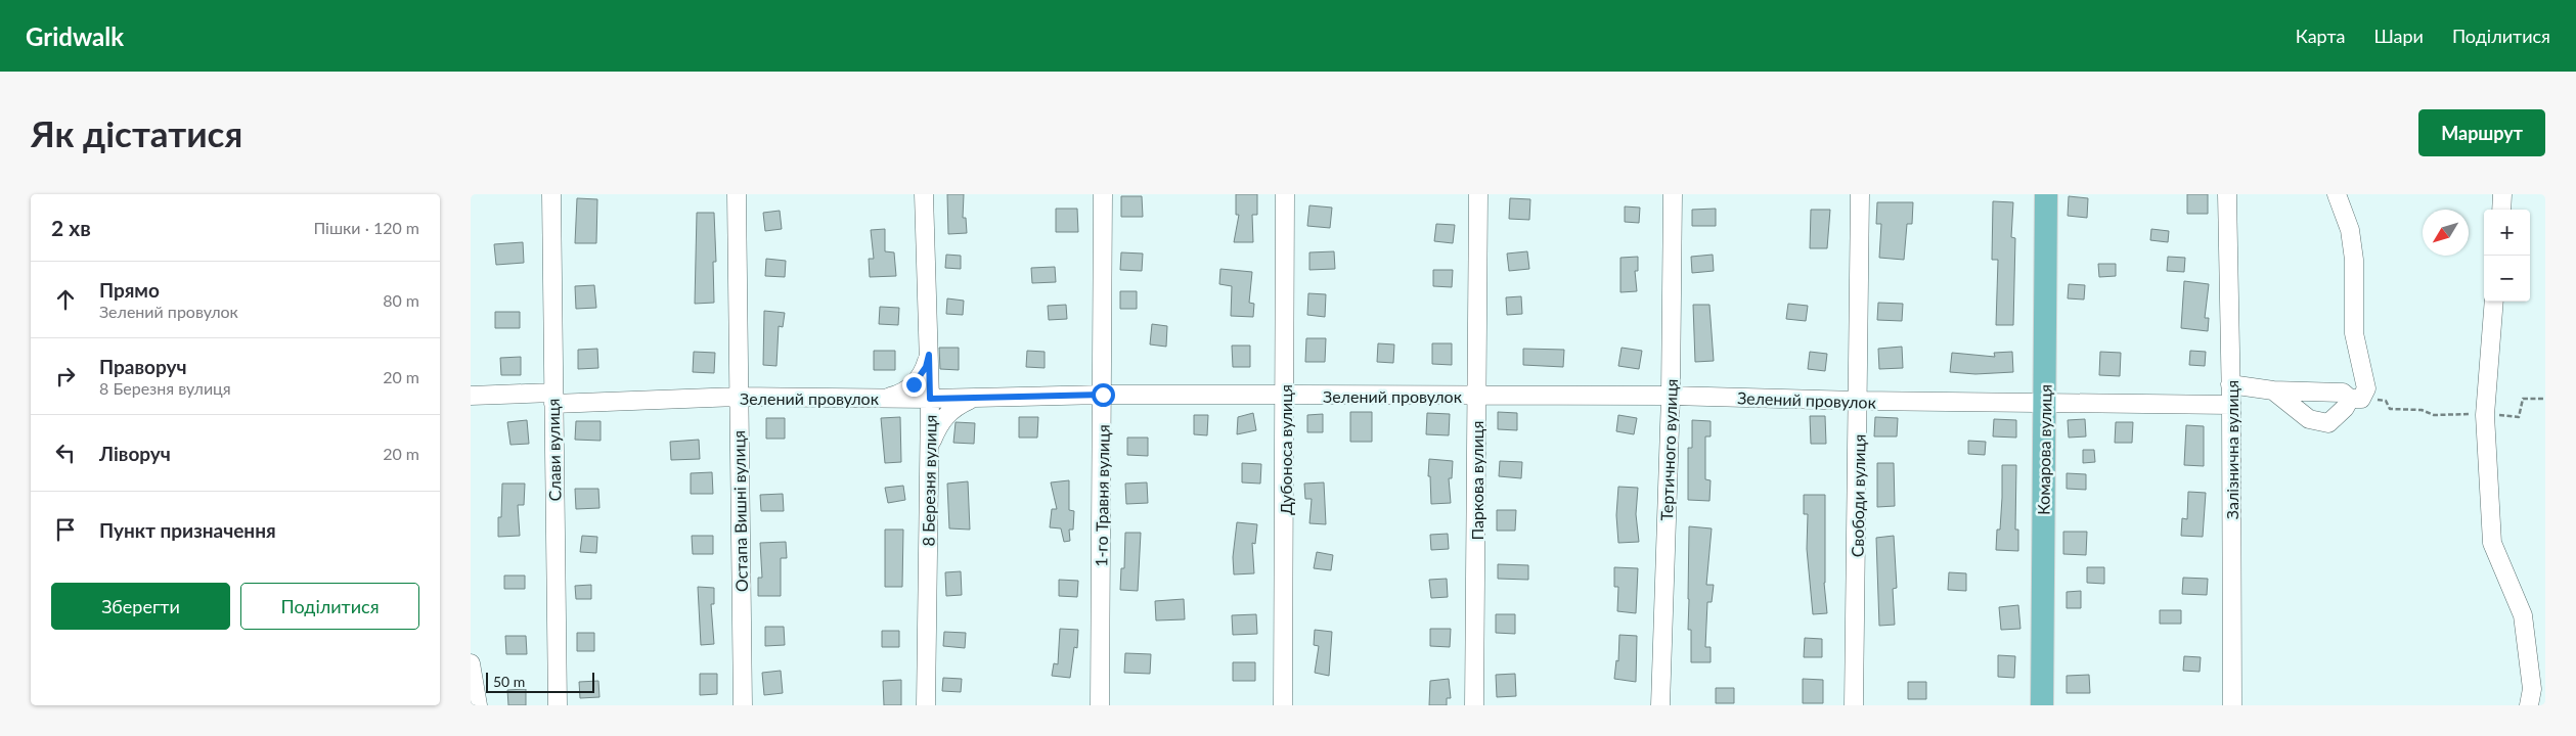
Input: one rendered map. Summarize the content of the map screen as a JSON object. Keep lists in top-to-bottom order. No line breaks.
{"streets":{"main road":["Комарова вулиця"],"street":["Зелений провулок","Слави вулиця","Дубоноса вулиця","Тертичного вулиця","Залізнична вулиця","8 Березня вулиця","Паркова вулиця","1-го Травня вулиця","Свободи вулиця","Остапа Вишні вулиця"]},"crossings":[["Зелений провулок","Слави вулиця"],["Зелений провулок","Дубоноса вулиця"],["Зелений провулок","Тертичного вулиця"],["Зелений провулок","Комарова вулиця"],["Зелений провулок","Залізнична вулиця"],["Зелений провулок","8 Березня вулиця"],["Зелений провулок","Паркова вулиця"],["Зелений провулок","1-го Травня вулиця"],["Зелений провулок","Свободи вулиця"],["Зелений провулок","Остапа Вишні вулиця"]],"scale_bar":"50 m","north":"bottom left","page":{"header":"Gridwalk","nav":["Карта","Шари","Поділитися"],"buttons":["Маршрут",["Зберегти","Поділитися"]],"title":"Як дістатися","heading":["2 хв","Пішки · 120 m"],"map_buttons":["+","−"],"list":[["Прямо","Зелений провулок","80 m"],["Праворуч","8 Березня вулиця","20 m"],["Ліворуч","20 m"],"Пункт призначення"],"scale":"50 m"}}
